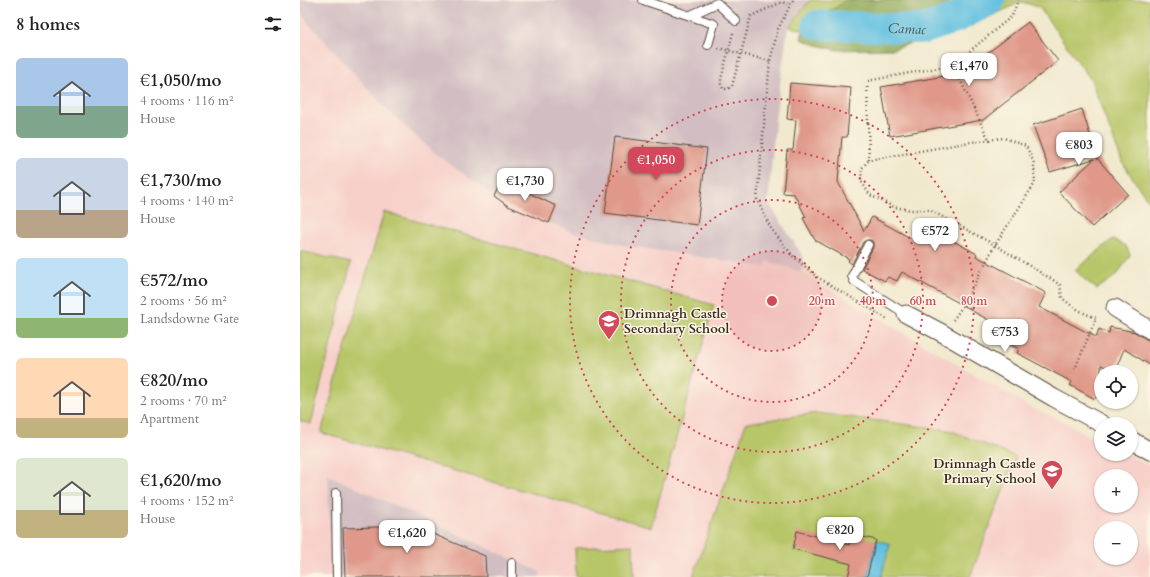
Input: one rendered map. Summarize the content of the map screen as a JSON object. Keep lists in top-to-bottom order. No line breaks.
{"water":["Camac"],"places":{"school or university":["Drimnagh Castle Secondary School","Drimnagh Castle Primary School"]},"page":{"heading":"8 homes","list":[{"name":"€1,050/mo","note":"4 rooms · 116 m² · House"},{"name":"€1,730/mo","note":"4 rooms · 140 m² · House"},{"name":"€572/mo","note":"2 rooms · 56 m² · Landsdowne Gate"},{"name":"€820/mo","note":"2 rooms · 70 m² · Apartment"},{"name":"€1,620/mo","note":"4 rooms · 152 m² · House"}],"price":["€1,470","€803","€1,050","€1,730","€572","€753","€820","€1,620"],"map_buttons":["+","−"]},"rings":["20 m","40 m","60 m","80 m"]}
